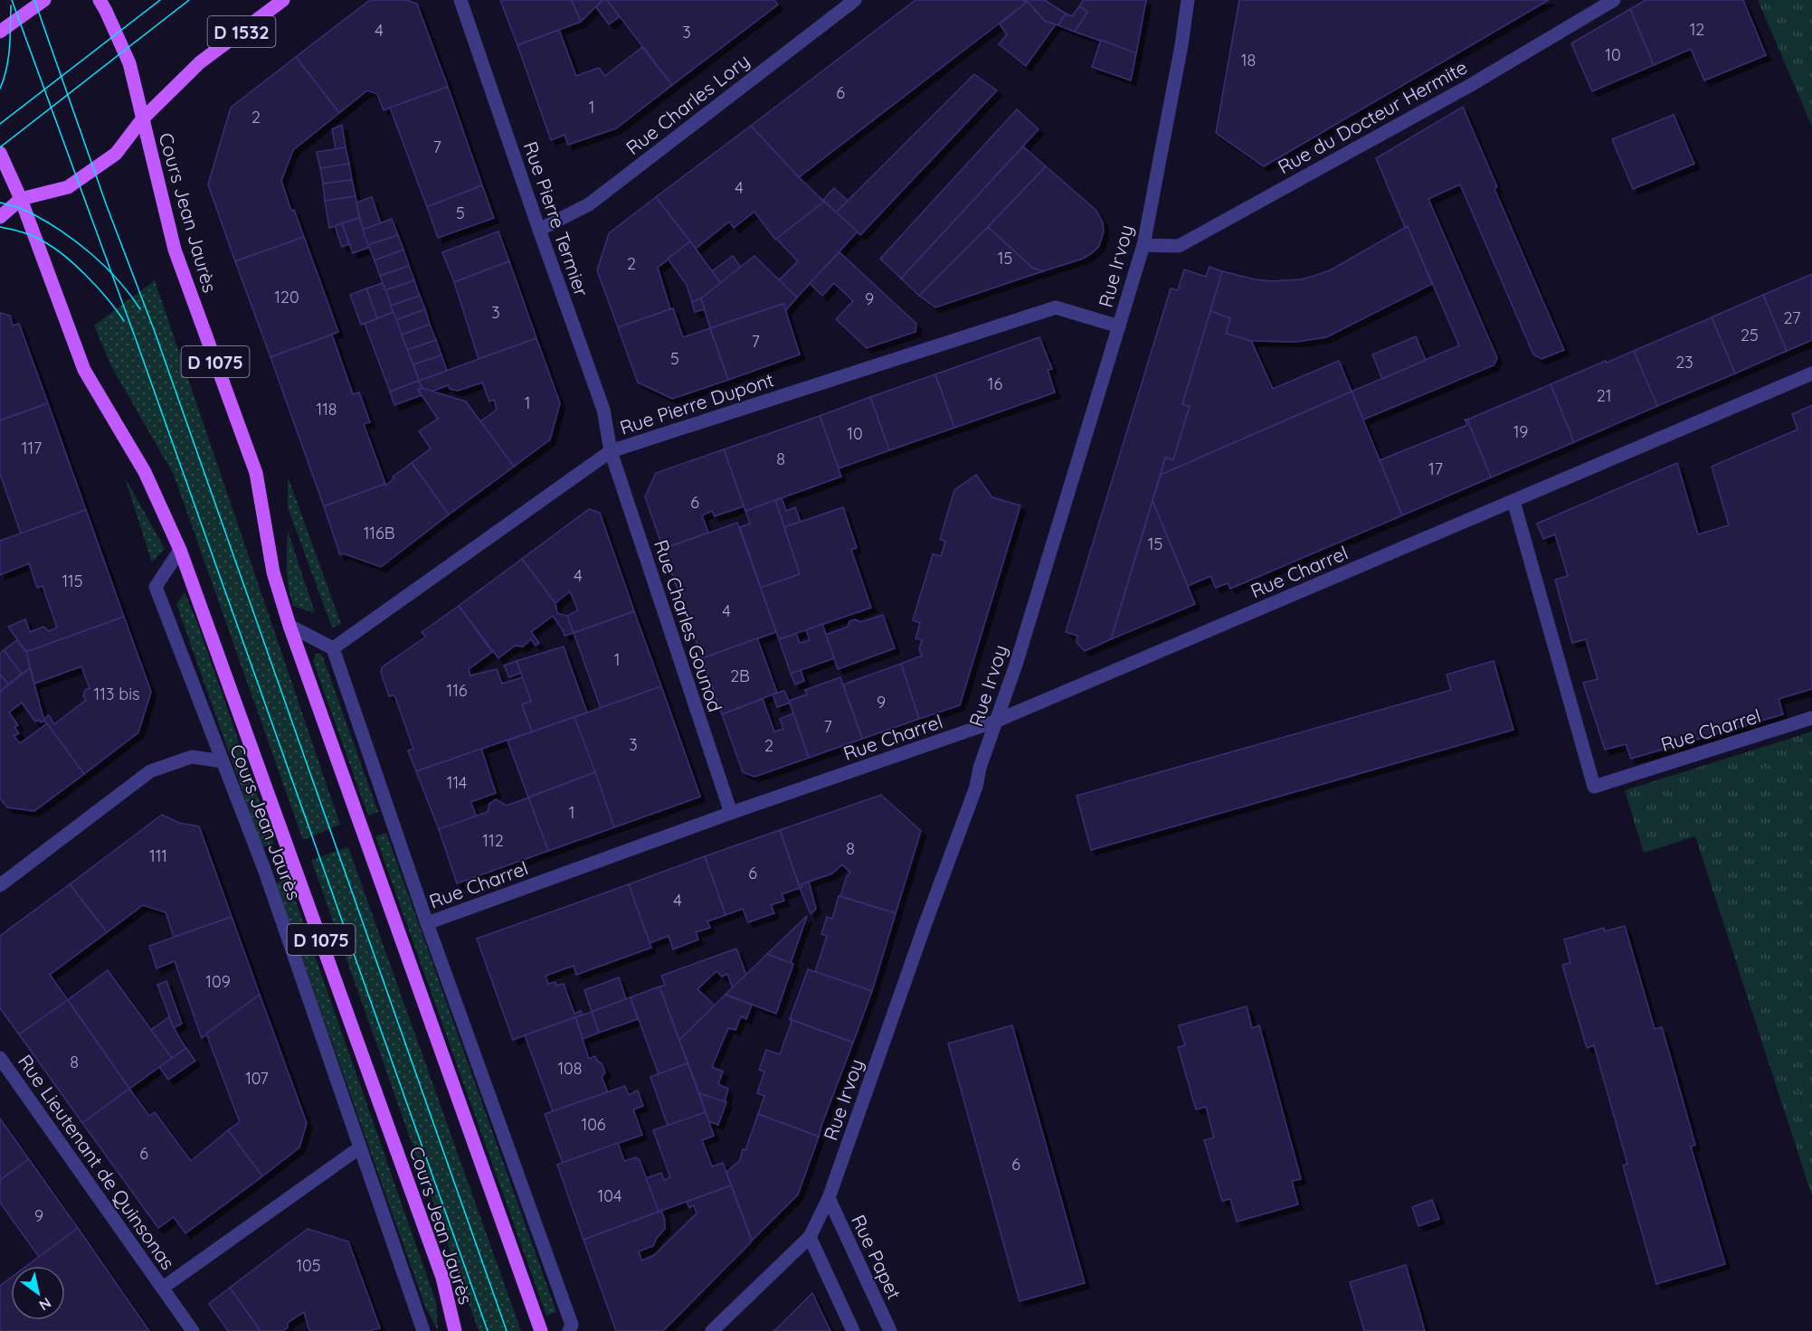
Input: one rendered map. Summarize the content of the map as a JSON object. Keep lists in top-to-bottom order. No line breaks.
{"streets":{"main road":["D 1532","Cours Jean Jaurès","D 1075"],"street":["Rue Charles Lory","Rue du Docteur Hermite","Rue Pierre Termier","Rue Irvoy","Rue Pierre Dupont","Rue Charrel","Rue Charles Gounod","Rue Lieutenant de Quinsonas","Rue Papet"]},"crossings":[["D 1532","Cours Jean Jaurès"],["Rue Charles Lory","Rue Pierre Termier"],["Rue du Docteur Hermite","Rue Irvoy"],["Cours Jean Jaurès","Rue Lieutenant de Quinsonas"],["Rue Pierre Termier","Rue Pierre Dupont"],["Rue Pierre Termier","Rue Charles Gounod"],["Rue Irvoy","Rue Pierre Dupont"],["Rue Irvoy","Rue Charrel"],["Rue Irvoy","Rue Papet"],["Rue Pierre Dupont","Rue Charles Gounod"],["Rue Charrel","Rue Charles Gounod"]],"house_numbers":["12","4","3","10","18","6","1","2","7","4","5","15","2","120","9","3","27","25","7","5","23","16","21","1","118","19","10","117","8","17","6","116B","15","4","115","4","1","2B","116","113 bis","9","7","3","2","114","1","112","8","111","6","4","109","8","108","107","106","6","6","104","9","105"],"north":"bottom right"}
